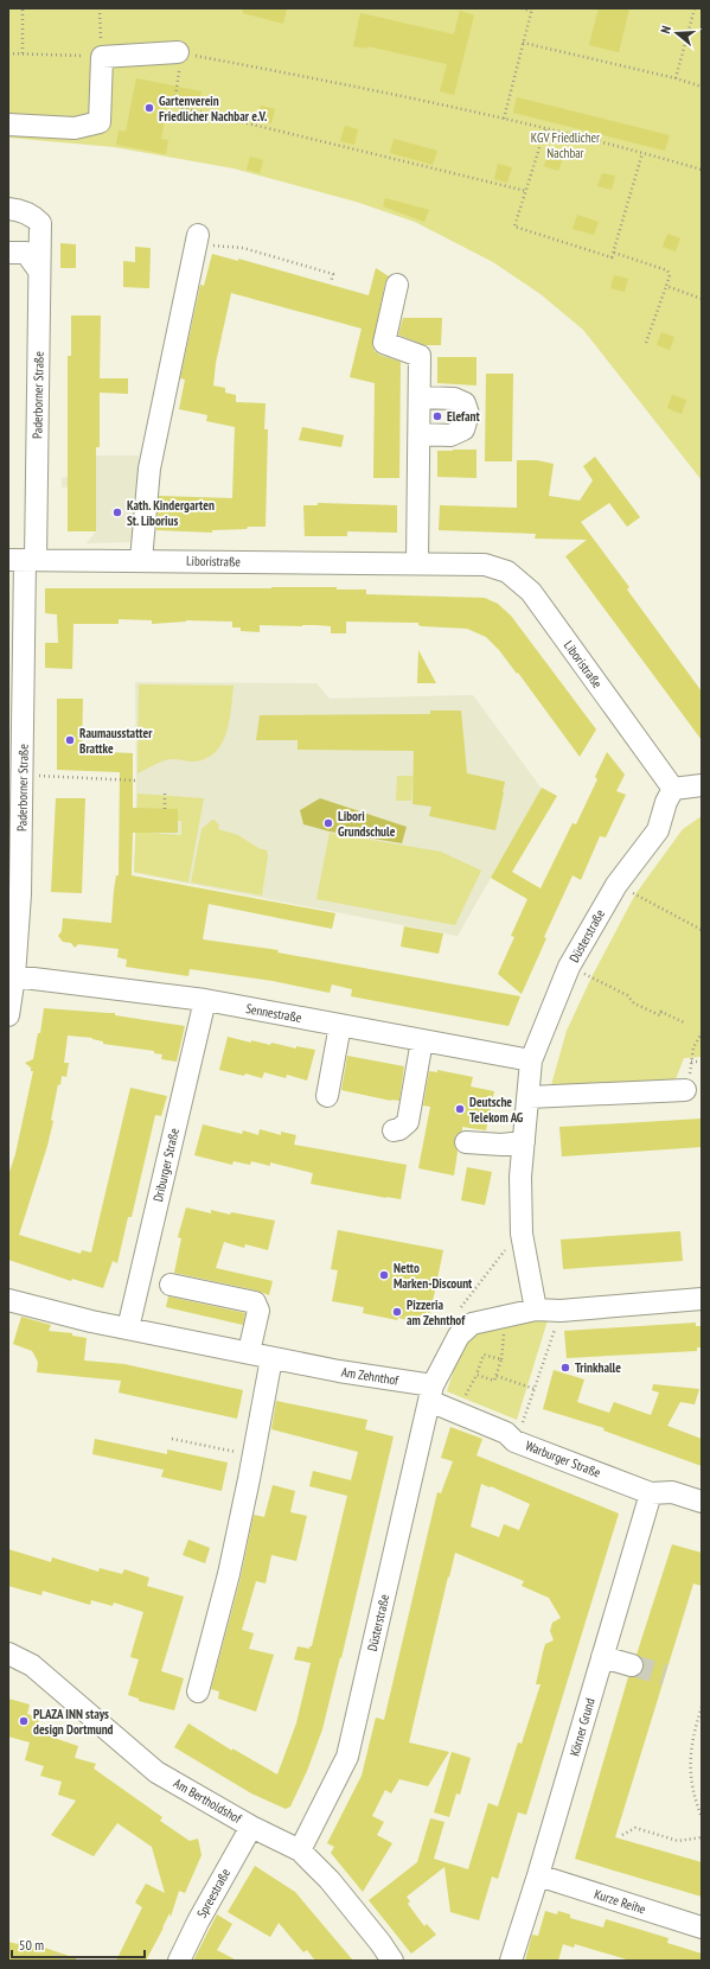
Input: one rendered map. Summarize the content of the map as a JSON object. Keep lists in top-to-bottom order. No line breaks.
{"streets":{"street":["Paderborner Straße","Liboristraße","Düsterstraße","Sennestraße","Driburger Straße","Am Zehnthof","Warburger Straße","Körner Grund","Am Bertholdshof","Spreestraße","Kurze Reihe"]},"crossings":[["Paderborner Straße","Liboristraße"],["Paderborner Straße","Sennestraße"],["Liboristraße","Düsterstraße"],["Düsterstraße","Sennestraße"],["Düsterstraße","Am Zehnthof"],["Düsterstraße","Warburger Straße"],["Düsterstraße","Am Bertholdshof"],["Sennestraße","Driburger Straße"],["Driburger Straße","Am Zehnthof"],["Am Zehnthof","Warburger Straße"],["Warburger Straße","Körner Grund"],["Körner Grund","Kurze Reihe"],["Am Bertholdshof","Spreestraße"]],"parks":["KGV Friedlicher Nachbar"],"places":["Gartenverein Friedlicher Nachbar e.V.","Elefant","Kath. Kindergarten St. Liborius","Raumausstatter Brattke","Libori Grundschule","Deutsche Telekom AG","Netto Marken-Discount","Pizzeria am Zehnthof","Trinkhalle","PLAZA INN stays design Dortmund"],"scale_bar":"50 m","north":"left"}
